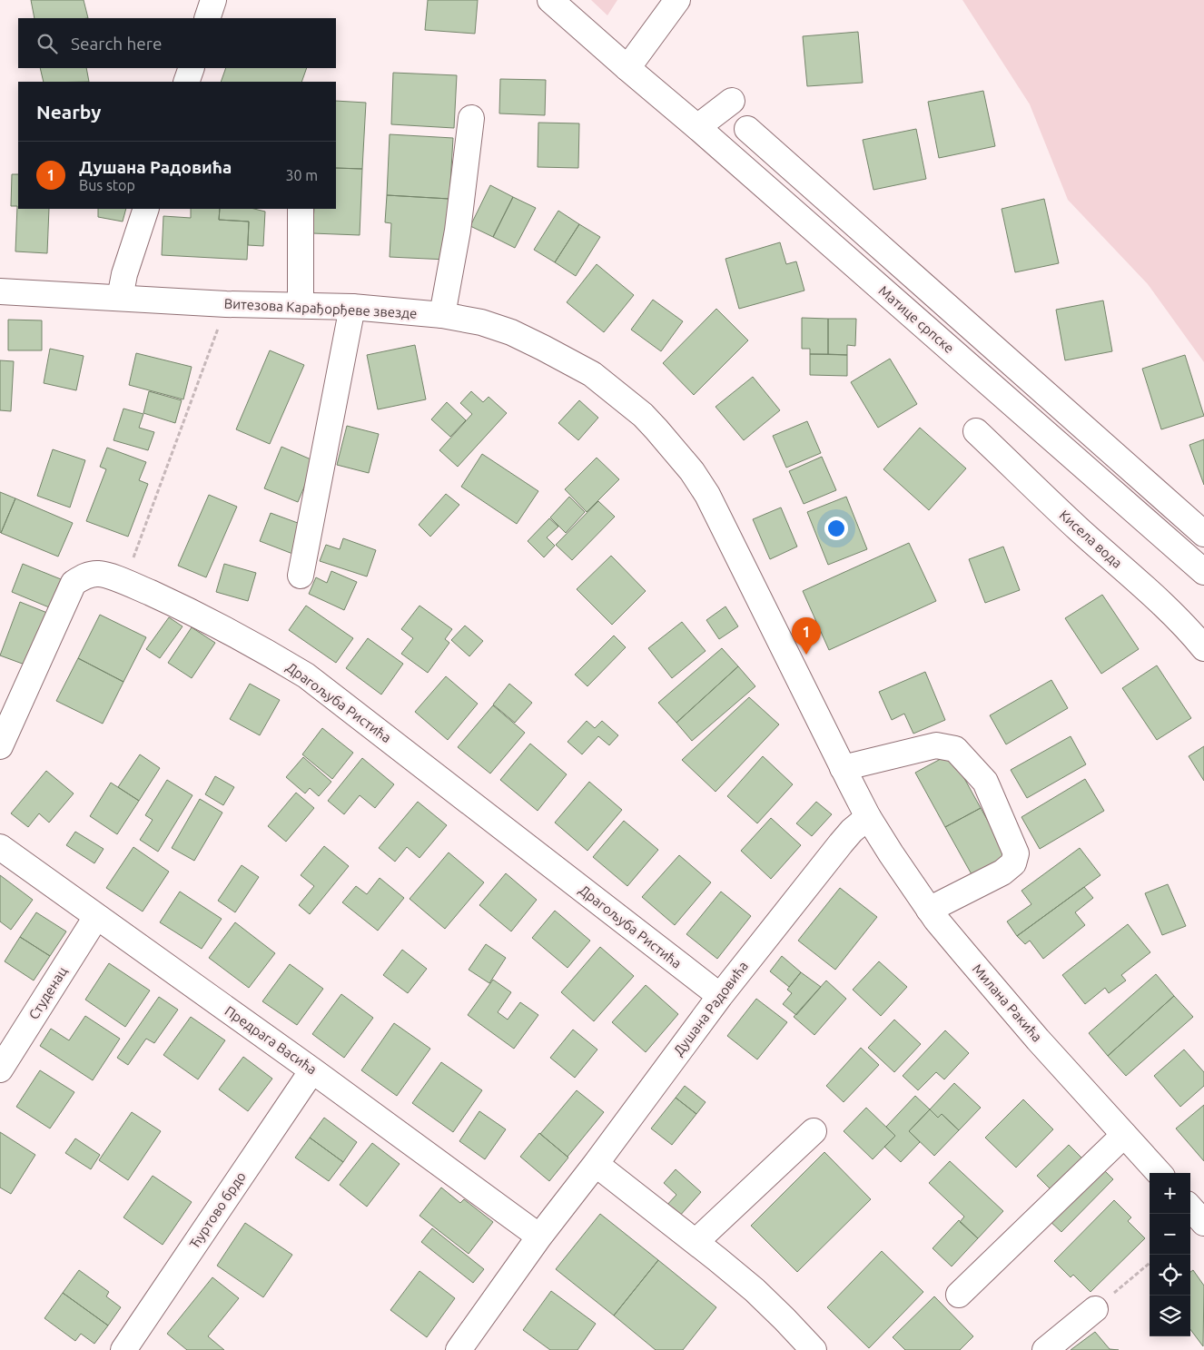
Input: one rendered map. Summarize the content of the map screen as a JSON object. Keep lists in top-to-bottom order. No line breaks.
{"streets":{"street":["Витезова Карађорђеве звезде","Матице српске","Кисела вода","Драгољуба Ристића","Студенац","Милана Ракића","Душана Радовића","Предрага Васића","Ћуртово брдо"]},"crossings":[["Витезова Карађорђеве звезде","Милана Ракића"],["Витезова Карађорђеве звезде","Душана Радовића"],["Драгољуба Ристића","Душана Радовића"],["Студенац","Предрага Васића"],["Милана Ракића","Душана Радовића"],["Душана Радовића","Предрага Васића"],["Предрага Васића","Ћуртово брдо"]],"page":{"search":"Search here","heading":"Nearby","list":[{"mark":"1","name":"Душана Радовића","note":"Bus stop","value":"30 m"}],"pins":"1","map_buttons":["+","−"]}}
